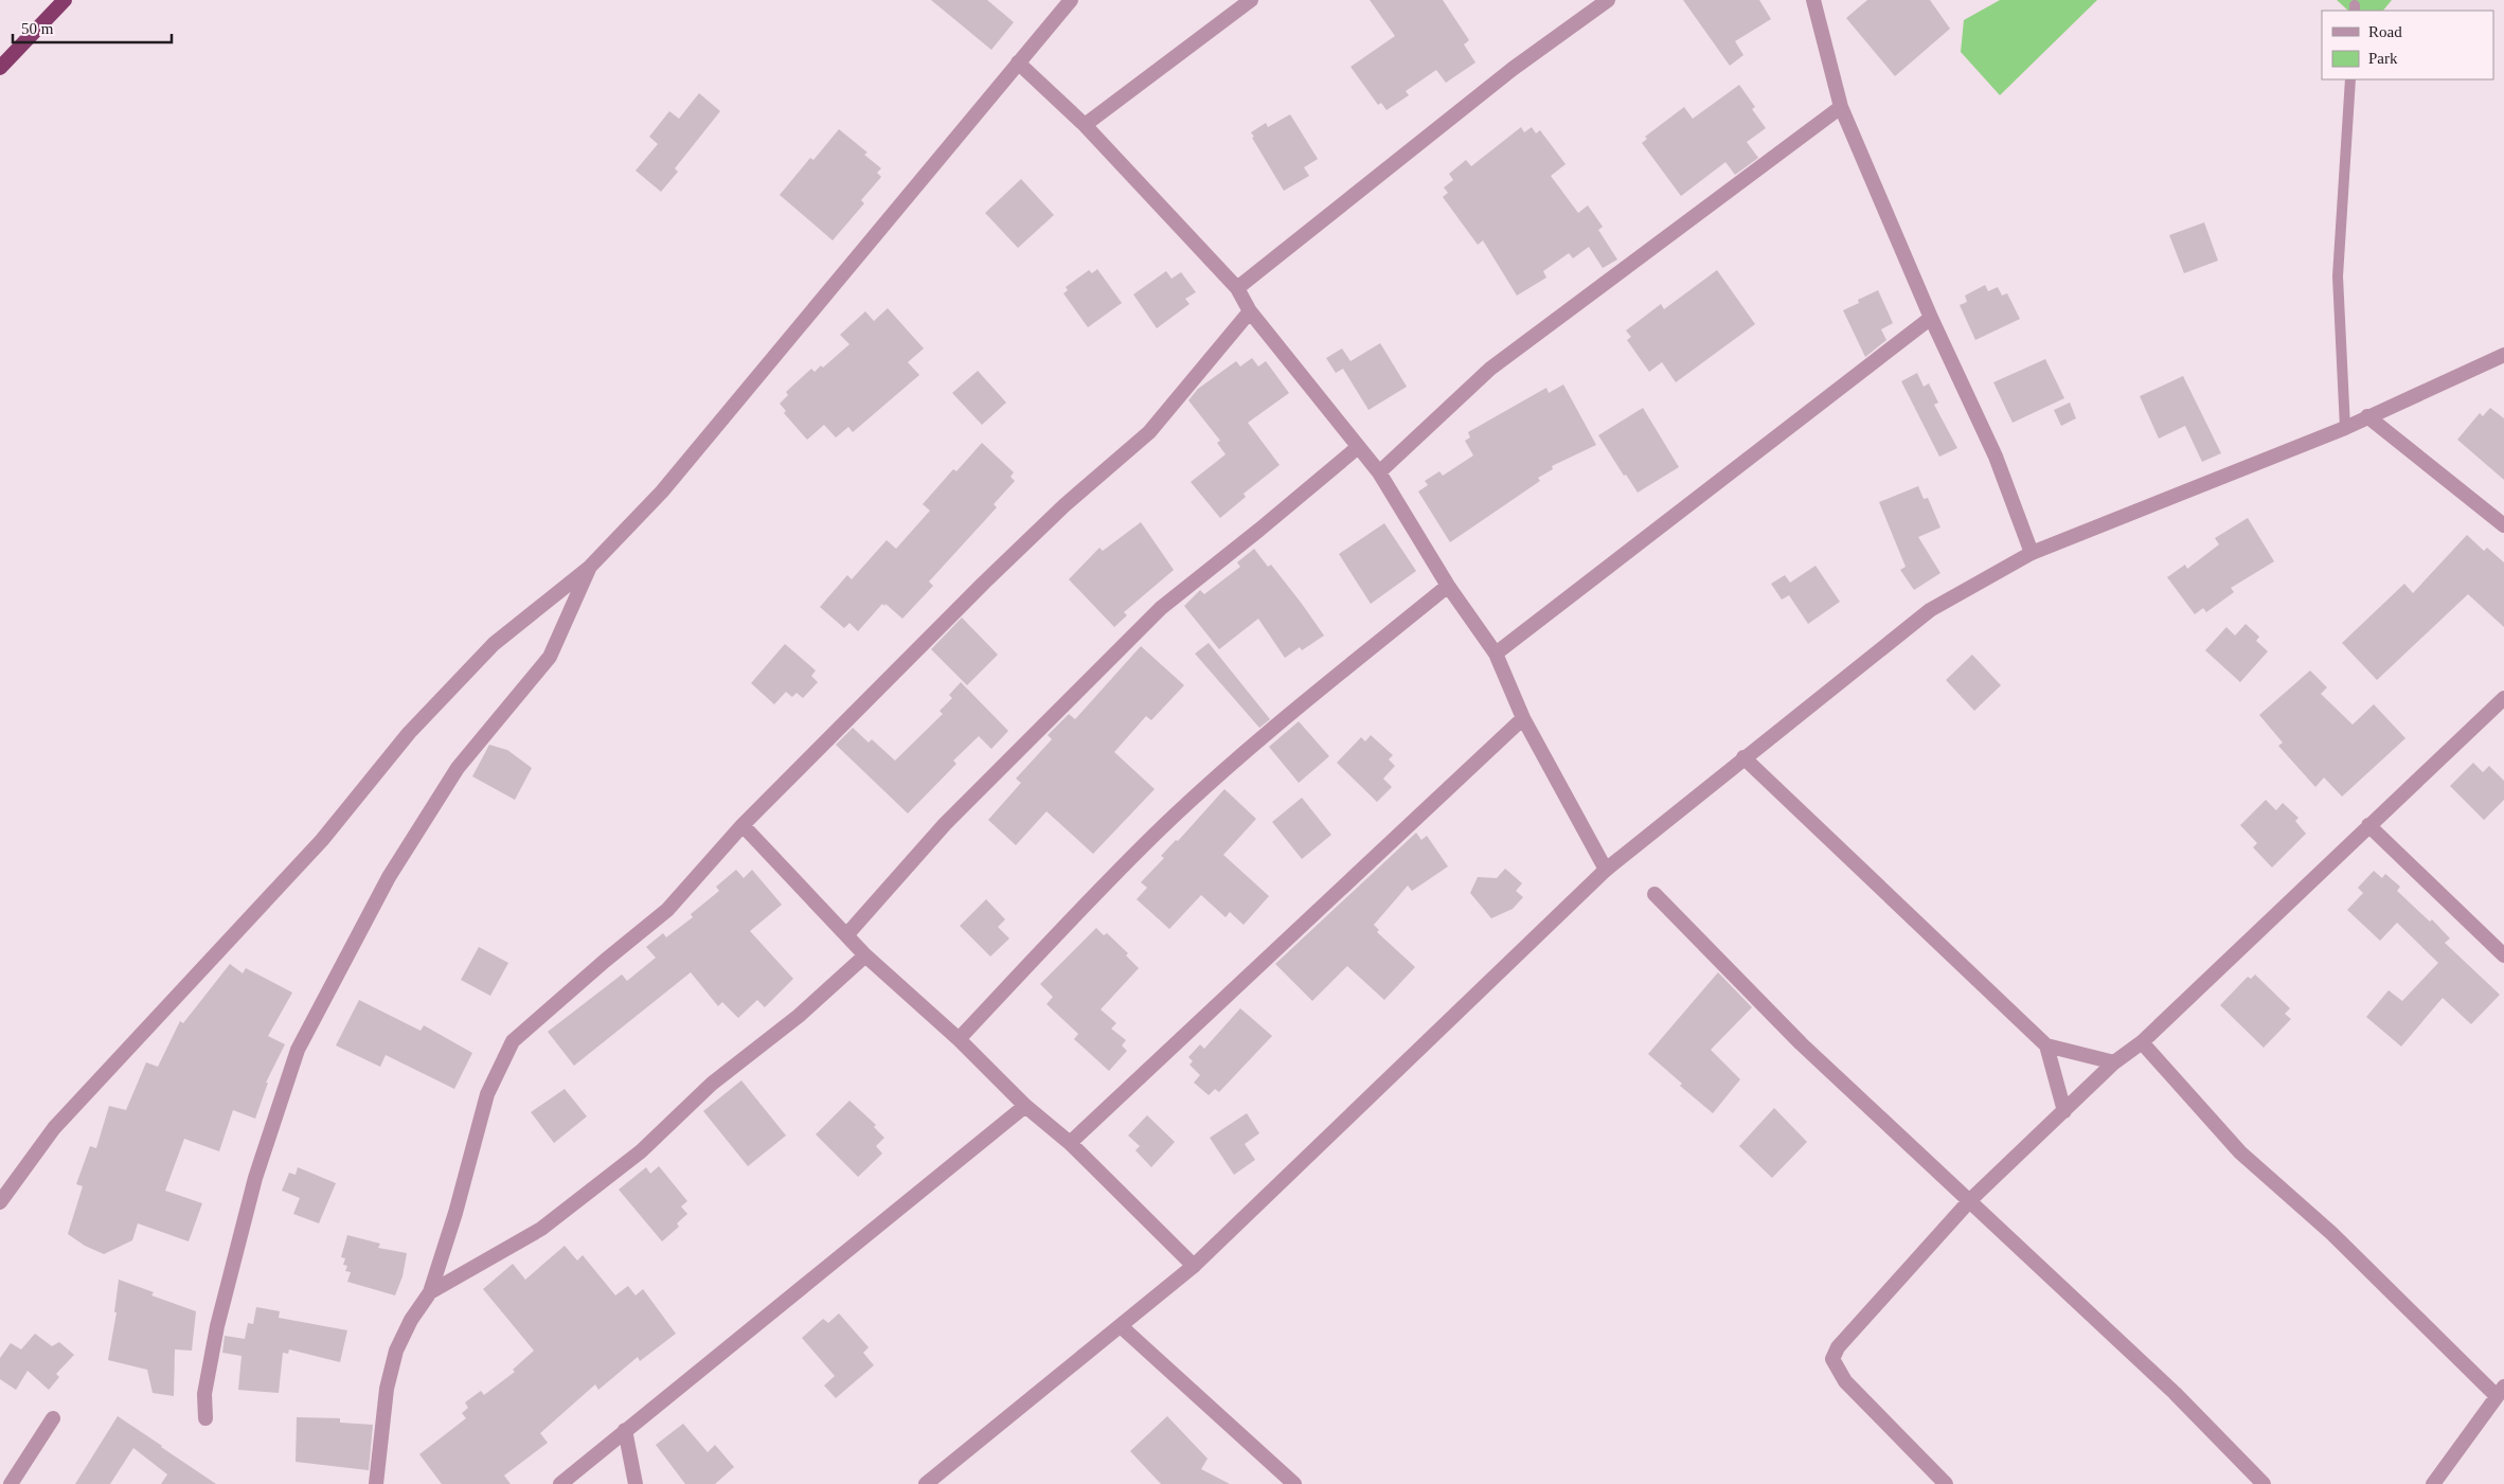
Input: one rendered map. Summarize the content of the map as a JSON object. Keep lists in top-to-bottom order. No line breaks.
{"legend":["Road","Park"],"scale_bar":"50 m"}
